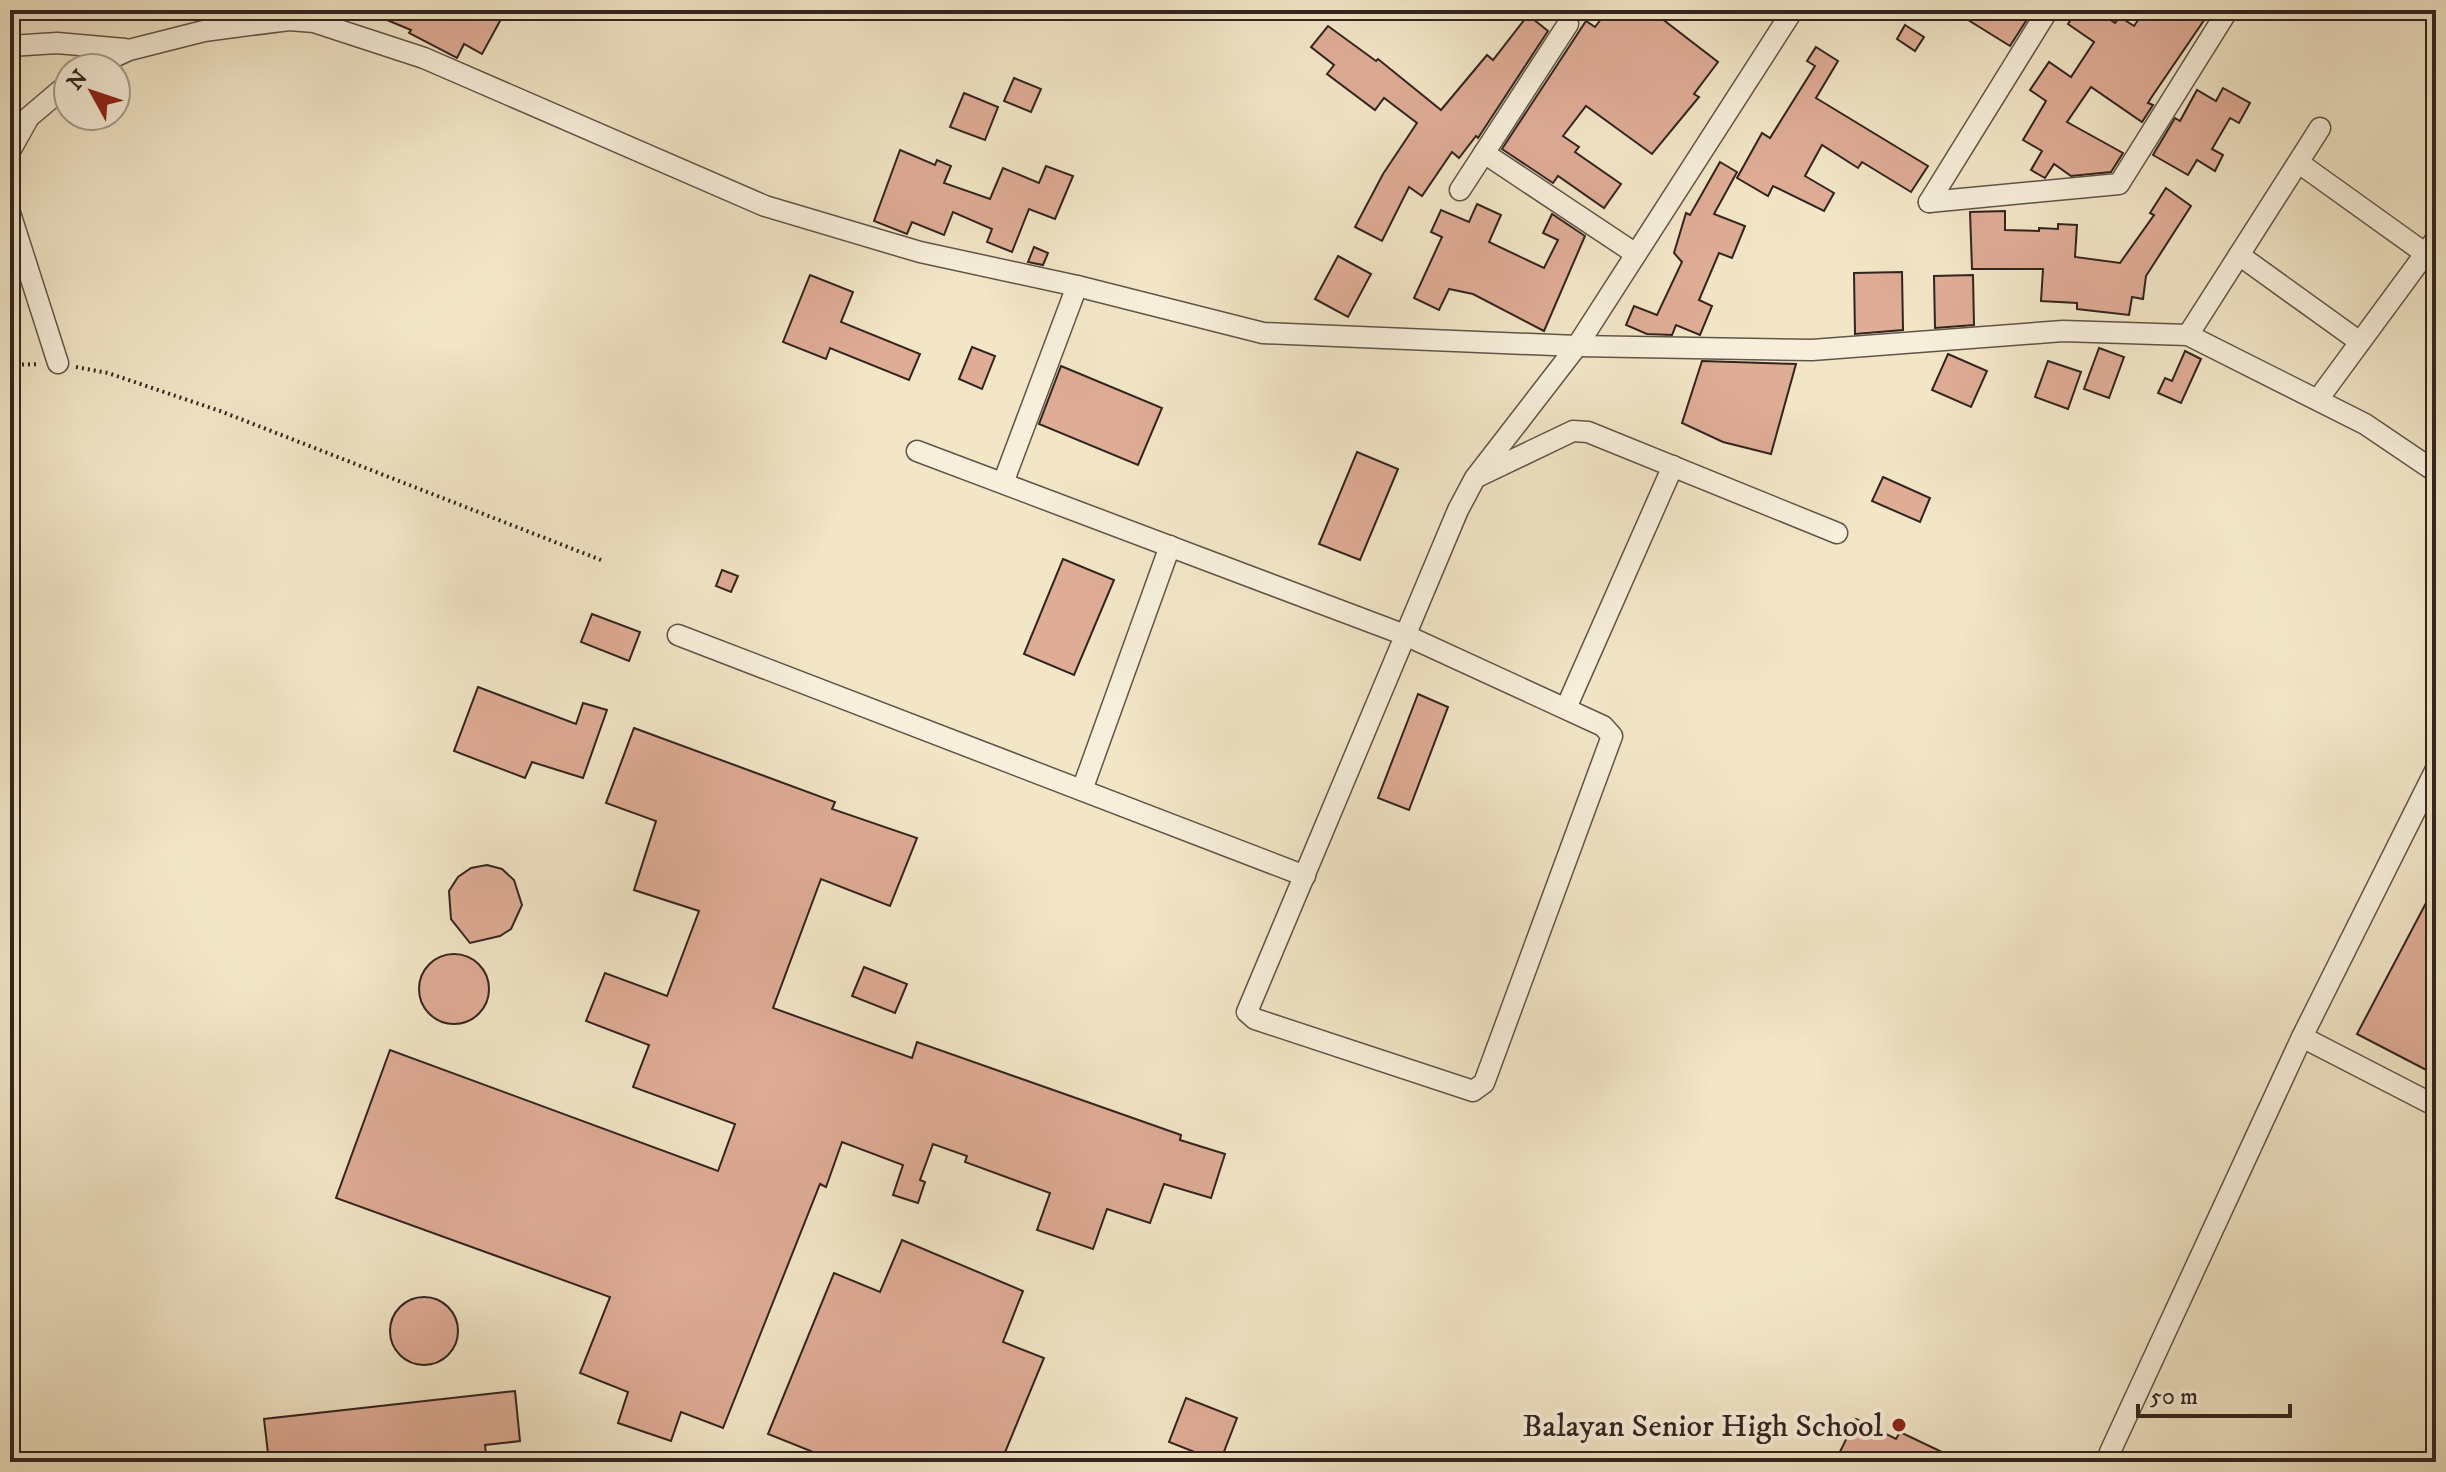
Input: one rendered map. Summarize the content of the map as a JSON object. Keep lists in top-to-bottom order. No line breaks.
{"places":["Balayan Senior High School"],"scale_bar":"50 m","north":"top left"}
